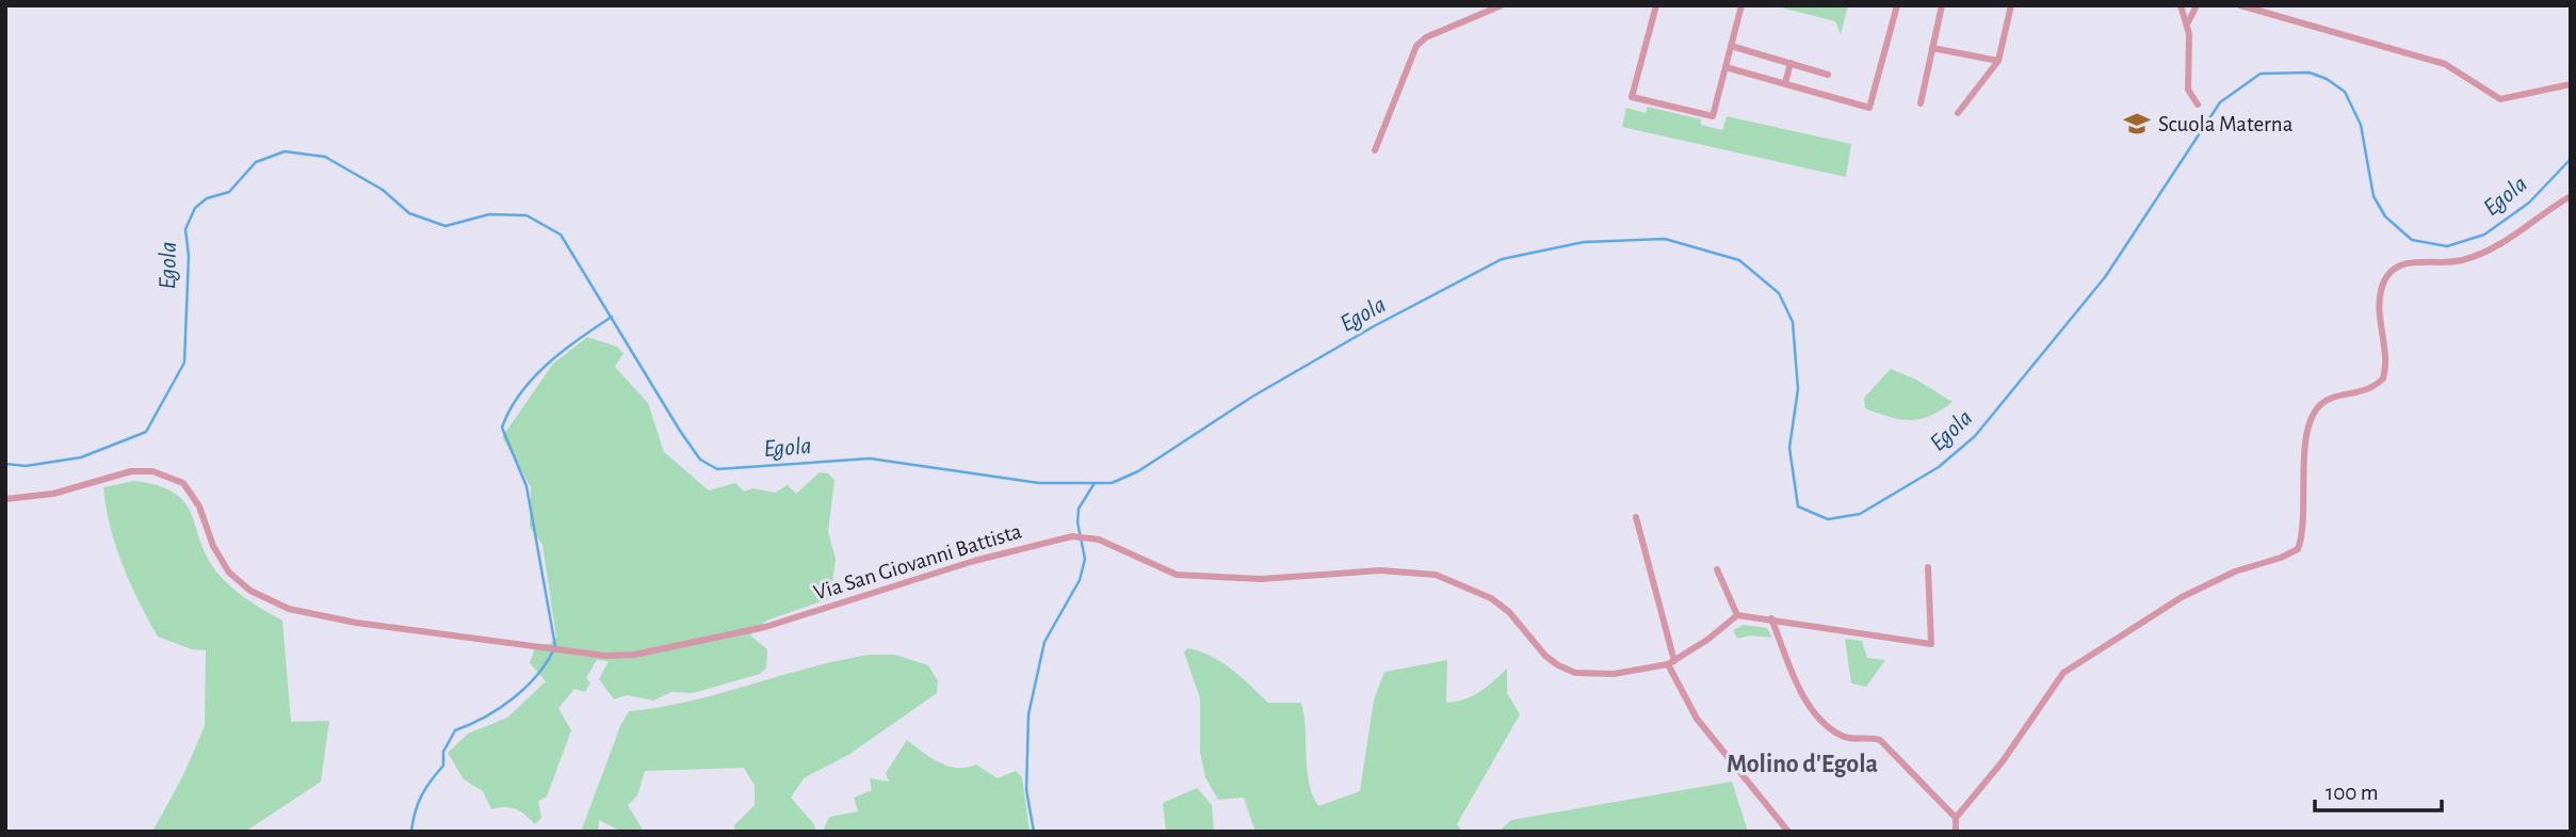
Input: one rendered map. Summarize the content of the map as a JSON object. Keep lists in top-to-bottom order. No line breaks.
{"streets":{"street":["Via San Giovanni Battista"]},"districts":["Molino d'Egola"],"water":["Egola"],"places":{"school or university":["Scuola Materna"]},"scale_bar":"100 m"}
